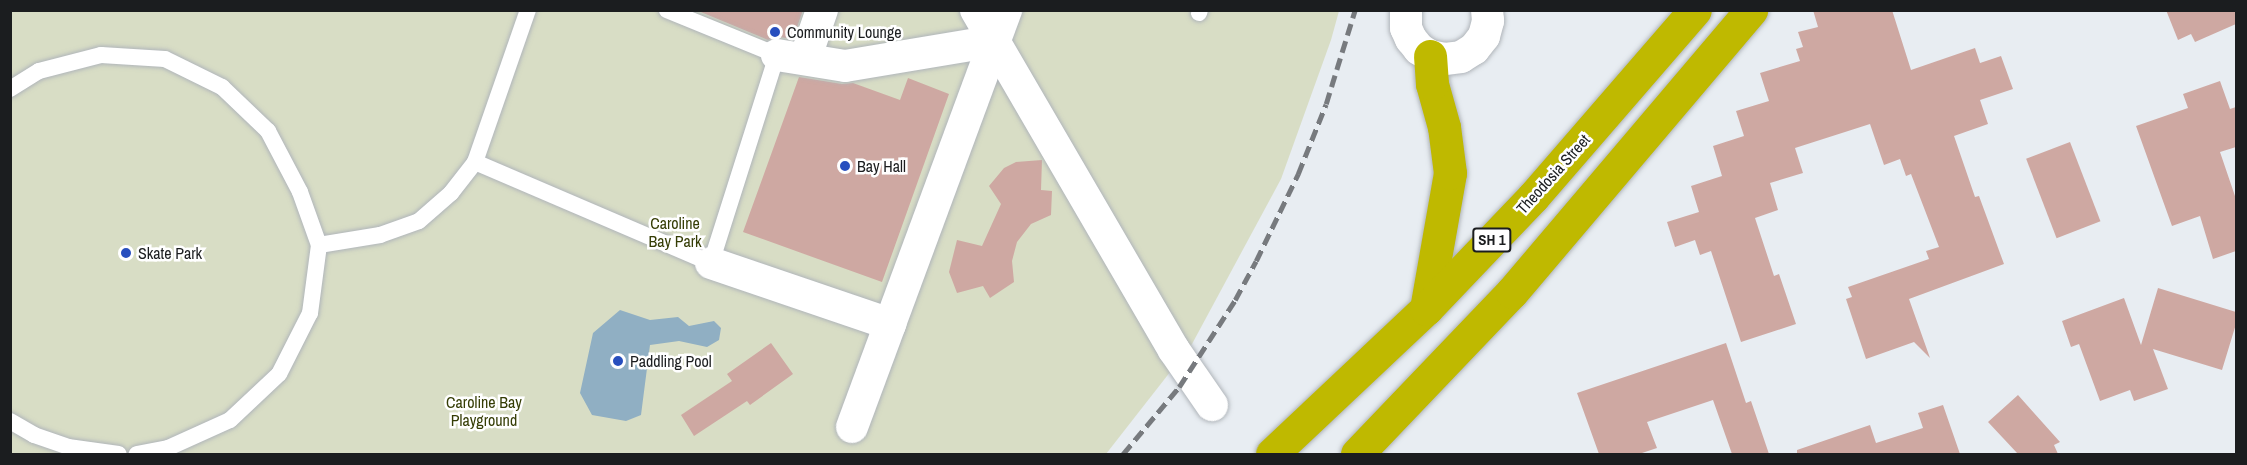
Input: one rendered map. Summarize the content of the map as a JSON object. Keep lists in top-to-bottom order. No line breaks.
{"streets":{"highway":["Theodosia Street","SH 1"]},"parks":["Caroline Bay Park","Caroline Bay Playground"],"places":["Community Lounge","Bay Hall","Skate Park","Paddling Pool"]}
